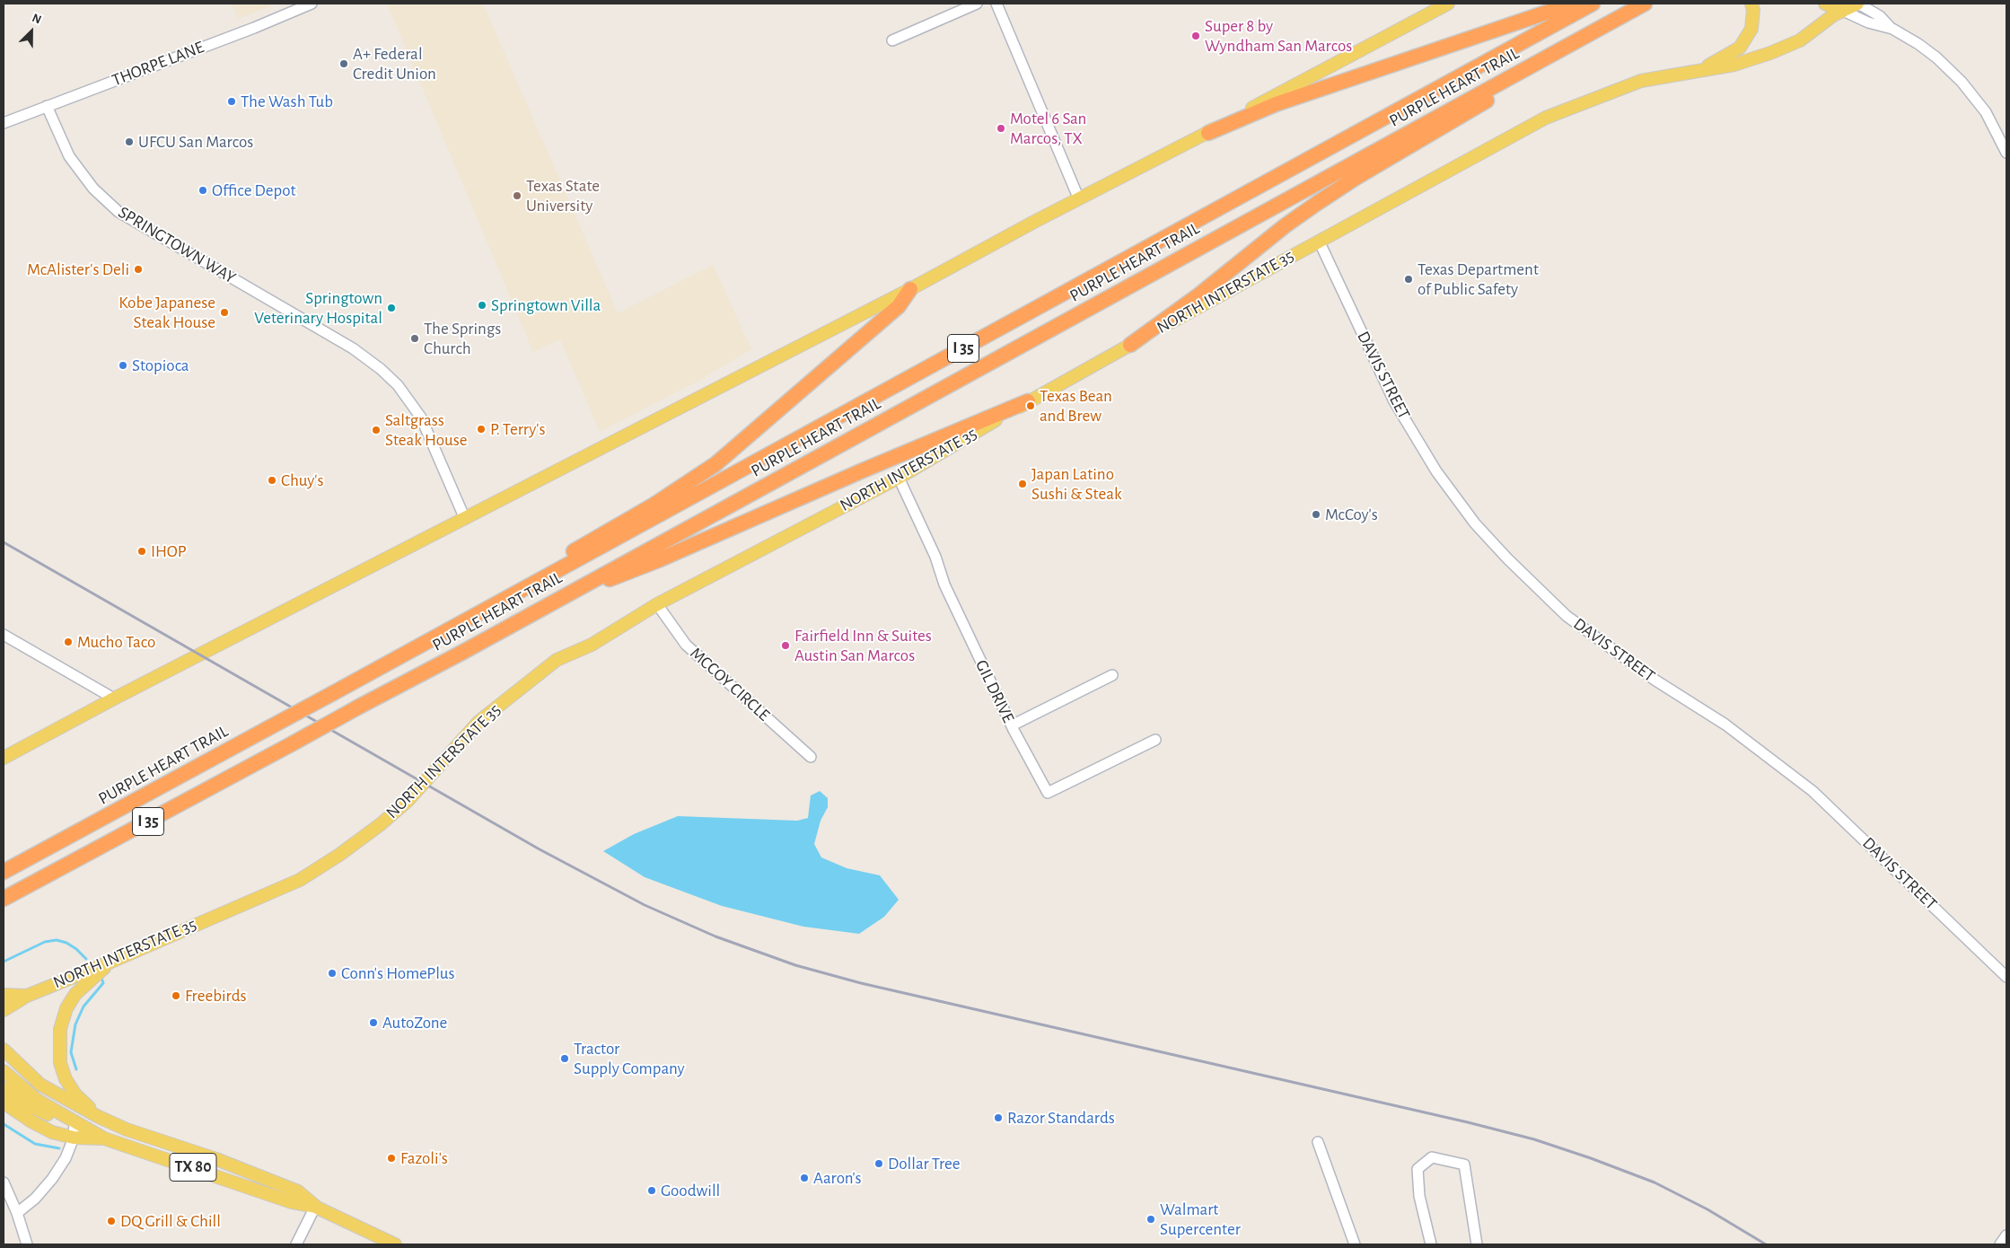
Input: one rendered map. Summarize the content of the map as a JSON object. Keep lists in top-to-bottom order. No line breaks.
{"streets":{"highway":["PURPLE HEART TRAIL","I 35"],"main road":["NORTH INTERSTATE 35","TX 80"],"street":["THORPE LANE","SPRINGTOWN WAY","DAVIS STREET","MCCOY CIRCLE","GIL DRIVE"]},"crossings":[["THORPE LANE","SPRINGTOWN WAY"],["NORTH INTERSTATE 35","DAVIS STREET"],["NORTH INTERSTATE 35","MCCOY CIRCLE"],["NORTH INTERSTATE 35","GIL DRIVE"]],"places":["Super 8 by Wyndham San Marcos","A+ Federal Credit Union","The Wash Tub","Motel 6 San Marcos, TX","UFCU San Marcos","Office Depot","Texas State University","McAlister's Deli","Texas Department of Public Safety","Springtown Villa","Springtown Veterinary Hospital","Kobe Japanese Steak House","The Springs Church","Stopioca","Texas Bean and Brew","P. Terry's","Saltgrass Steak House","Chuy's","Japan Latino Sushi & Steak","McCoy's","IHOP","Mucho Taco","Fairfield Inn & Suites Austin San Marcos","Conn's HomePlus","Freebirds","AutoZone","Tractor Supply Company","Razor Standards","Fazoli's","Dollar Tree","Aaron's","Goodwill","Walmart Supercenter","DQ Grill & Chill"],"north":"top right"}
